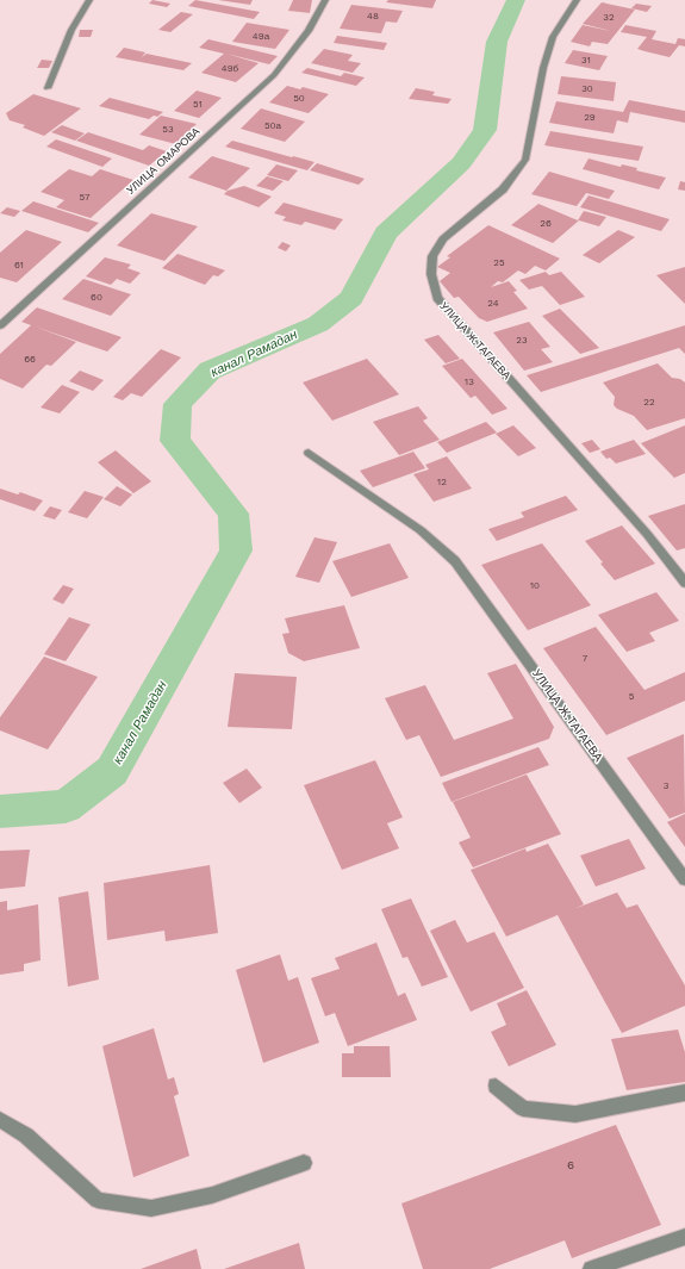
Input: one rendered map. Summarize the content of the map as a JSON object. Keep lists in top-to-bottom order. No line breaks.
{"streets":{"street":["УЛИЦА ОМАРОВА","УЛИЦА Ж.ТАГАЕВА"]},"water":["канал Рамадан"],"house_numbers":["48","32","49а","31","49б","30","50","51","29","50а","53","57","26","25","61","60","24","23","66","13","22","12","10","7","5","3","6"]}
